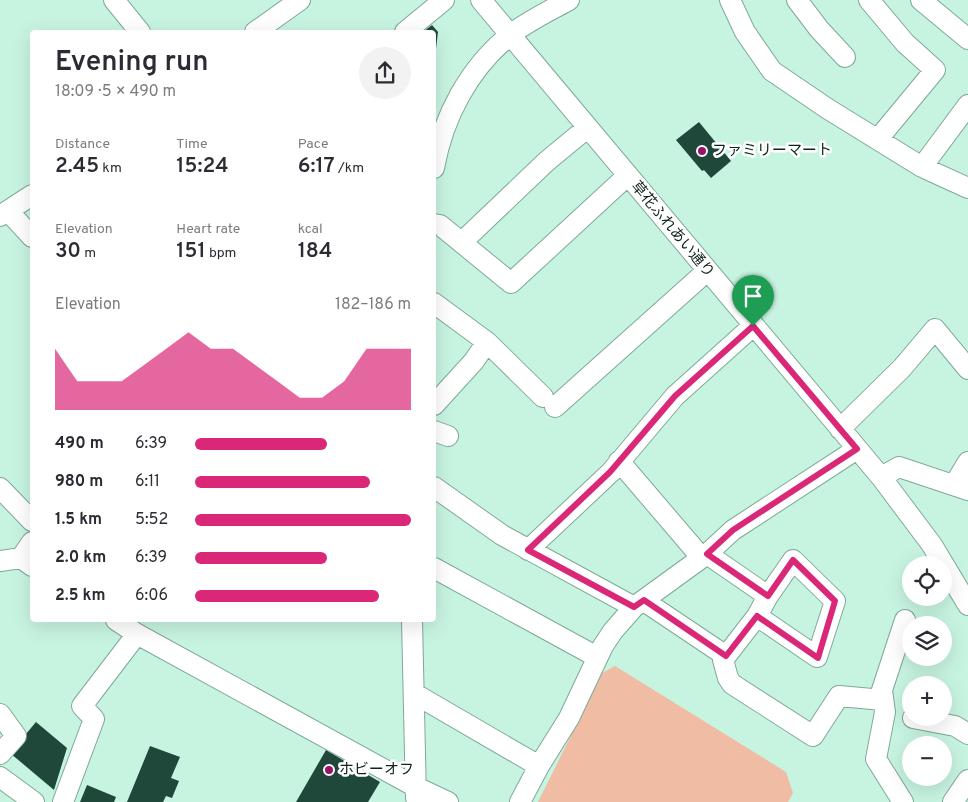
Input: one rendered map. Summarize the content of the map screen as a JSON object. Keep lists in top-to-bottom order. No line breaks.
{"streets":{"street":["草花ふれあい通り"]},"places":["ファミリーマート","ホビーオフ"],"page":{"heading":["Evening run","18:09 · 5 × 490 m"],"stats":[["Distance","2.45 km"],["Time","15:24"],["Pace","6:17 /km"],["Elevation","30 m"],["Heart rate","151 bpm"],["kcal","184"]],"chart":["Elevation","182–186 m"],"list":[{"name":"490 m","note":"6:39"},{"name":"980 m","note":"6:11"},{"name":"1.5 km","note":"5:52"},{"name":"2.0 km","note":"6:39"},{"name":"2.5 km","note":"6:06"}],"map_buttons":["+","−"]}}
